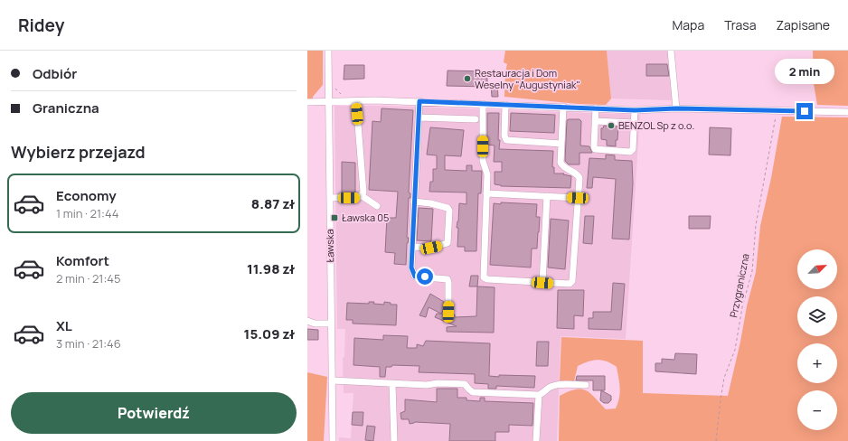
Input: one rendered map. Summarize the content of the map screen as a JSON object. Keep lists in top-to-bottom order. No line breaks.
{"streets":{"street":["Ławska"],"path":["Przygraniczna"]},"places":{"other":["Restauracja i Dom Weselny \"Augustyniak\"","BENZOL Sp z o.o."],"transit":["Ławska 05"]},"north":"top right","page":{"header":"Ridey","nav":["Mapa","Trasa","Zapisane"],"banner":["Odbiór","Graniczna"],"bubble":"2 min","heading":"Wybierz przejazd","list":[{"name":"Economy","note":"1 min · 21:44","value":"8.87 zł"},{"name":"Komfort","note":"2 min · 21:45","value":"11.98 zł"},{"name":"XL","note":"3 min · 21:46","value":"15.09 zł"}],"map_buttons":["+","−"],"buttons":"Potwierdź"}}
